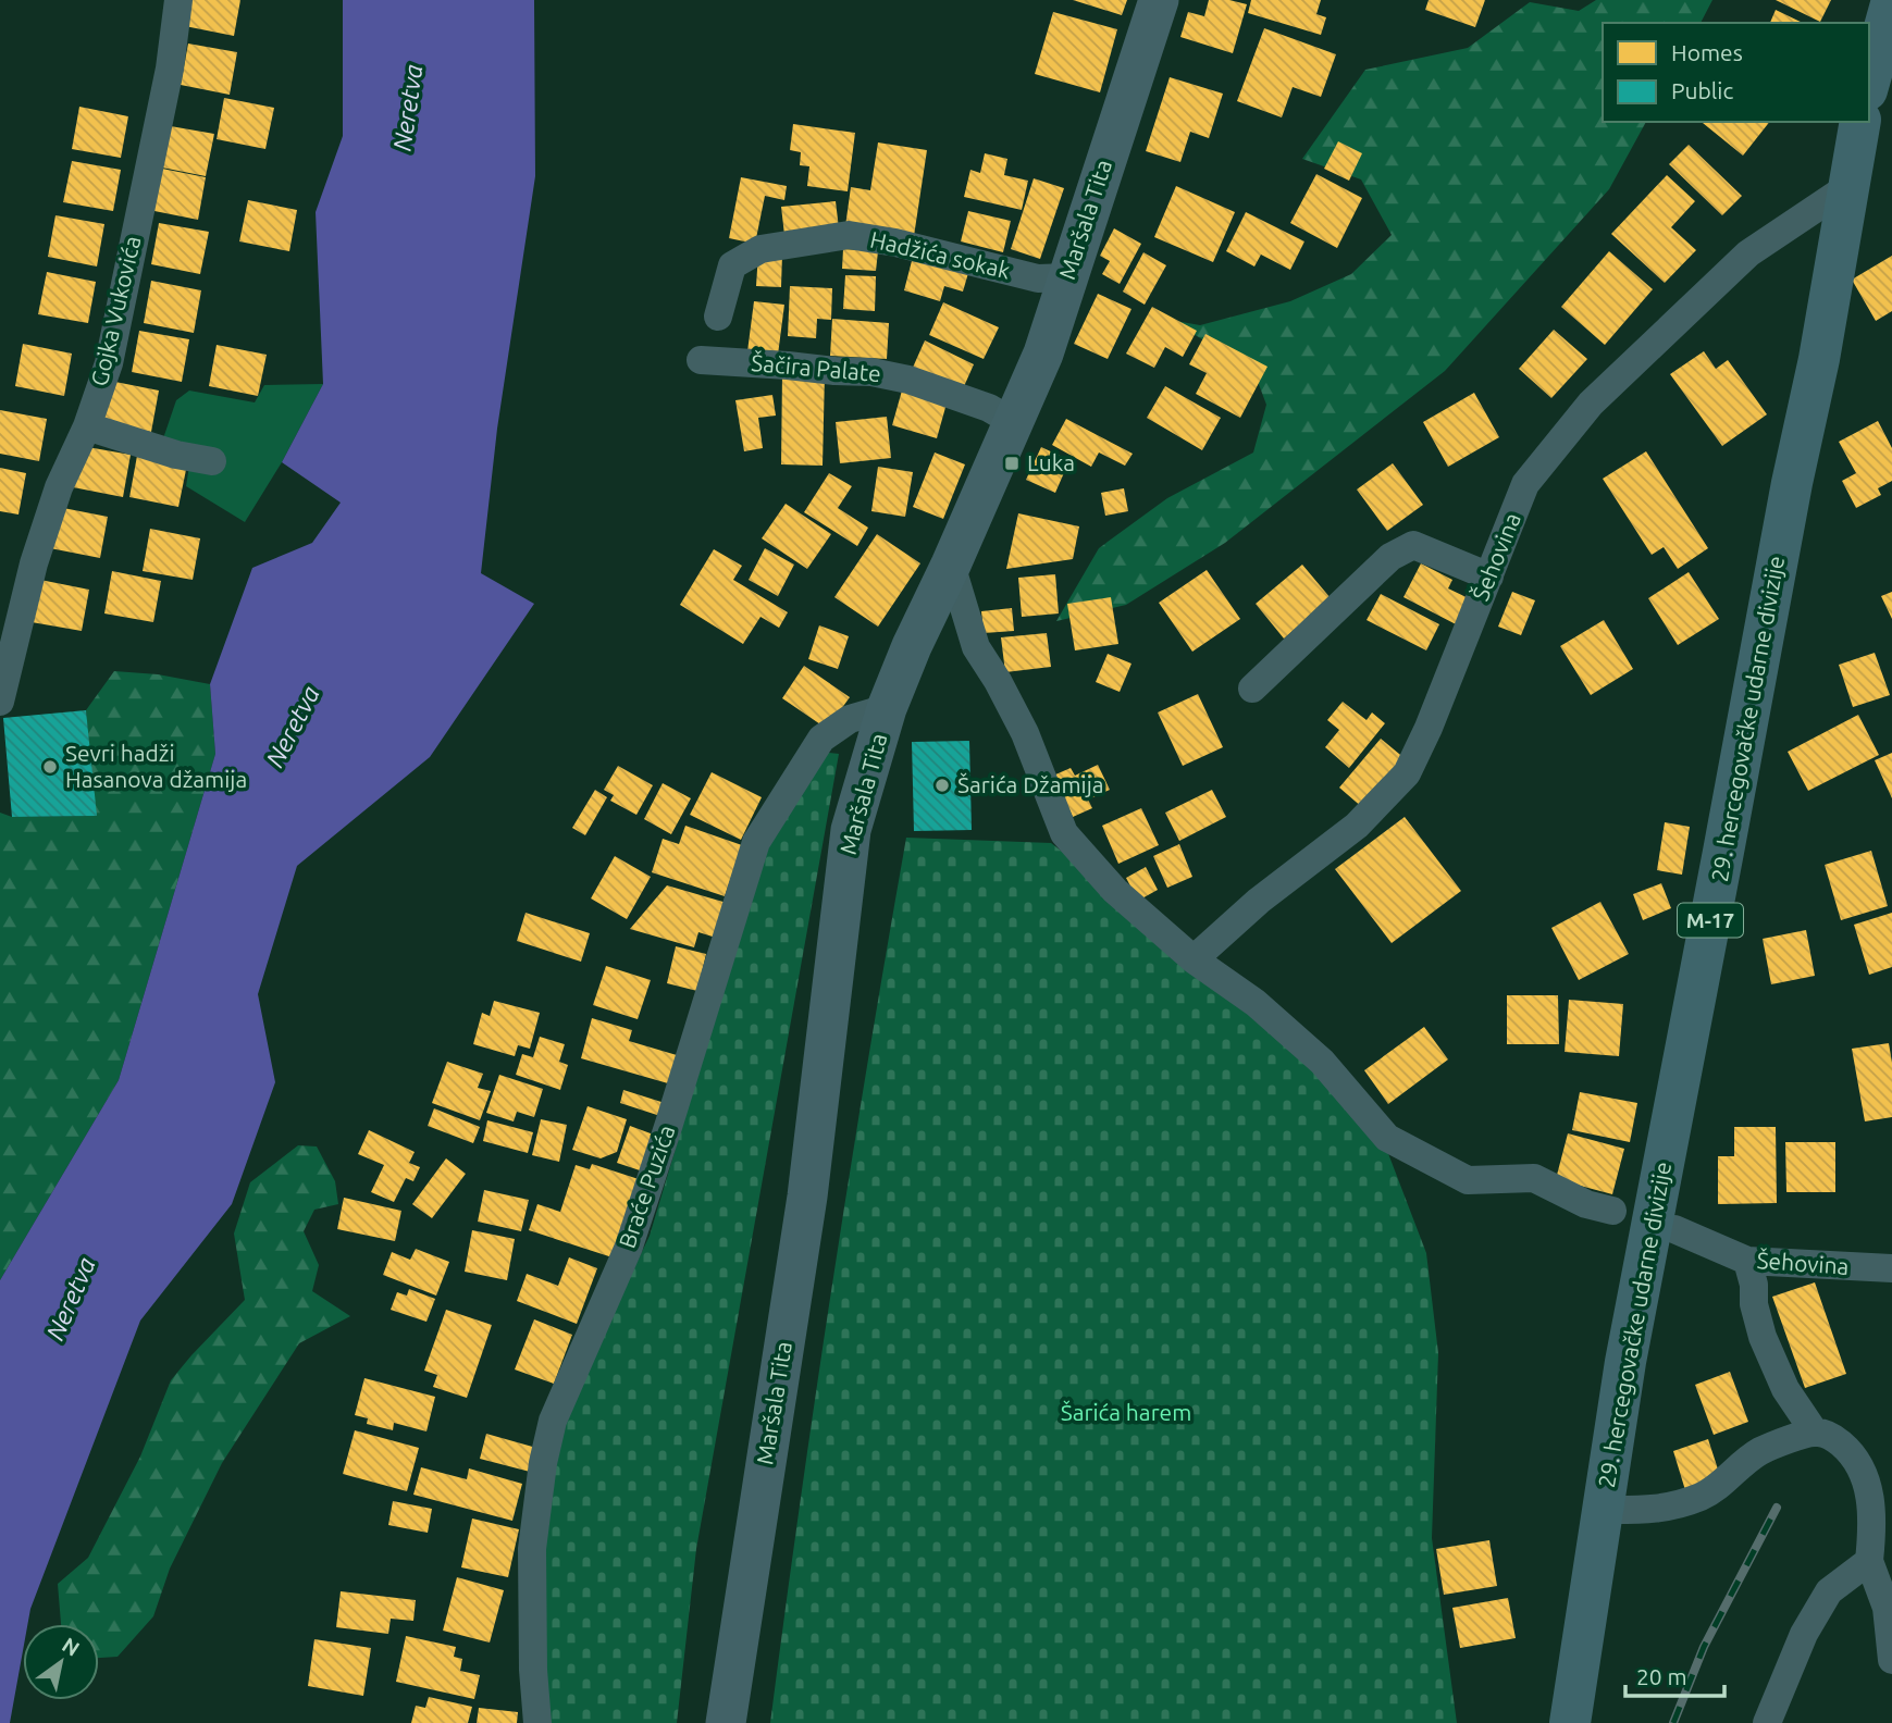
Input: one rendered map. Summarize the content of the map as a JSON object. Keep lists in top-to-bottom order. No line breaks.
{"streets":{"main road":["29. hercegovačke udarne divizije","M-17"],"street":["Maršala Tita","Hadžića sokak","Gojka Vukovića","Šačira Palate","Šehovina","Braće Puzića"]},"crossings":[["Maršala Tita","Hadžića sokak"],["Maršala Tita","Šačira Palate"],["Maršala Tita","Braće Puzića"],["Šehovina","29. hercegovačke udarne divizije"]],"water":["Neretva"],"parks":["Šarića harem"],"places":{"transit":["Luka"],"other":["Sevri hadži Hasanova džamija","Šarića Džamija"]},"legend":["Homes","Public"],"scale_bar":"20 m","north":"top right"}
